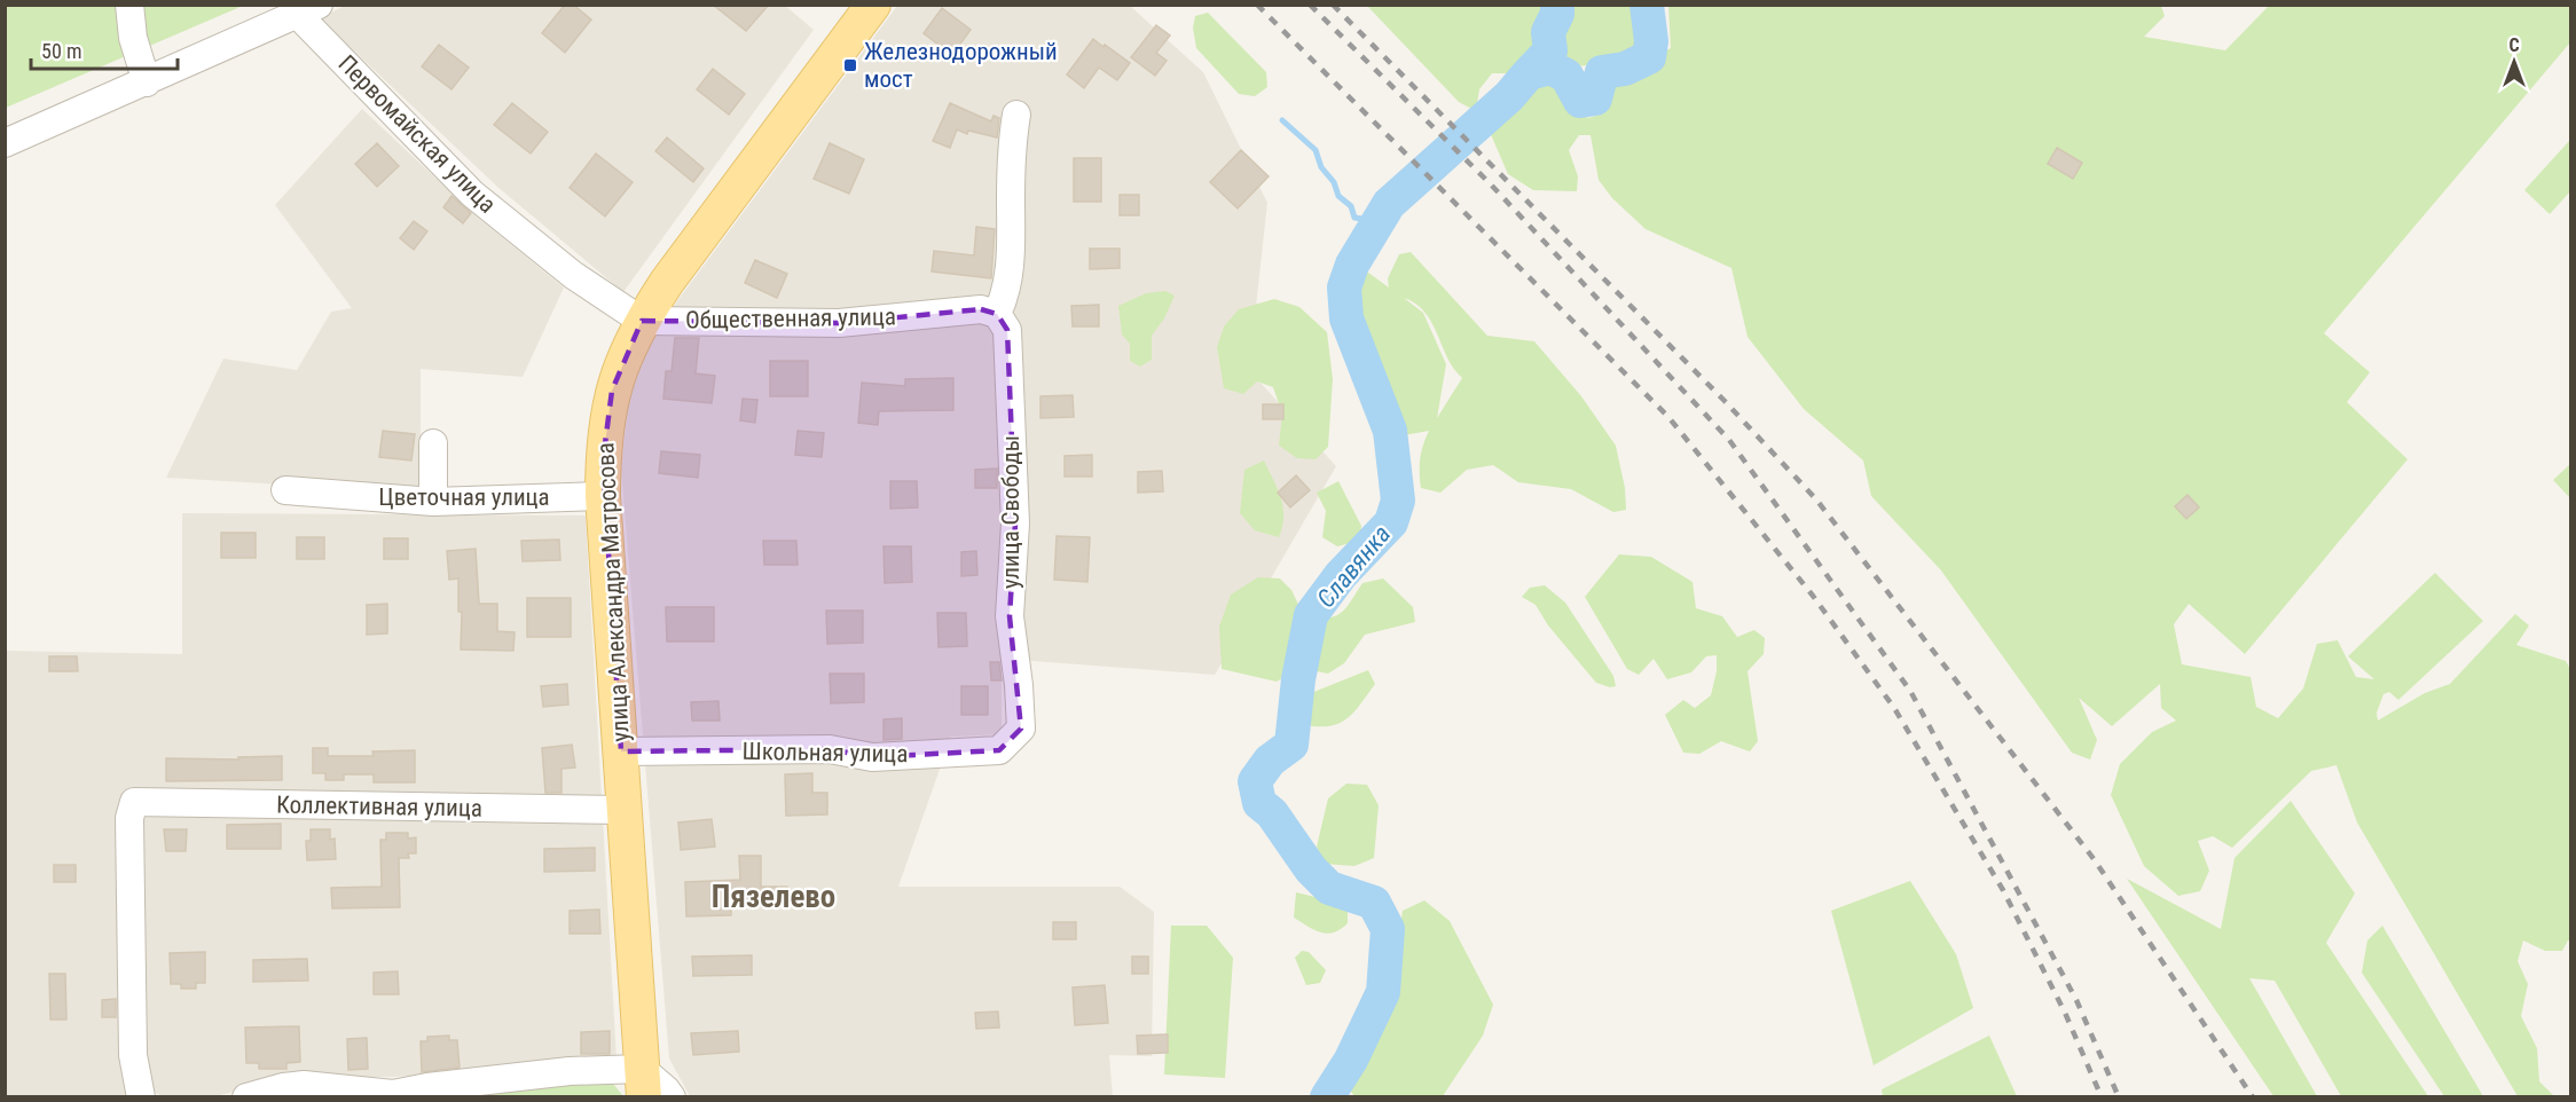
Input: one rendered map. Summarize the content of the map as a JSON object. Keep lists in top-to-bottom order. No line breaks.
{"streets":{"main road":["улица Александра Матросова"],"street":["Первомайская улица","Общественная улица","Цветочная улица","улица Свободы","Школьная улица","Коллективная улица"]},"crossings":[["Первомайская улица","Общественная улица"],["Первомайская улица","улица Александра Матросова"],["Общественная улица","улица Свободы"],["Общественная улица","улица Александра Матросова"],["Цветочная улица","улица Александра Матросова"],["улица Свободы","Школьная улица"],["улица Александра Матросова","Школьная улица"],["улица Александра Матросова","Коллективная улица"]],"districts":["Пязелево"],"water":["Славянка"],"places":{"transit":["Железнодорожный мост"]},"scale_bar":"50 m","north":"top"}
